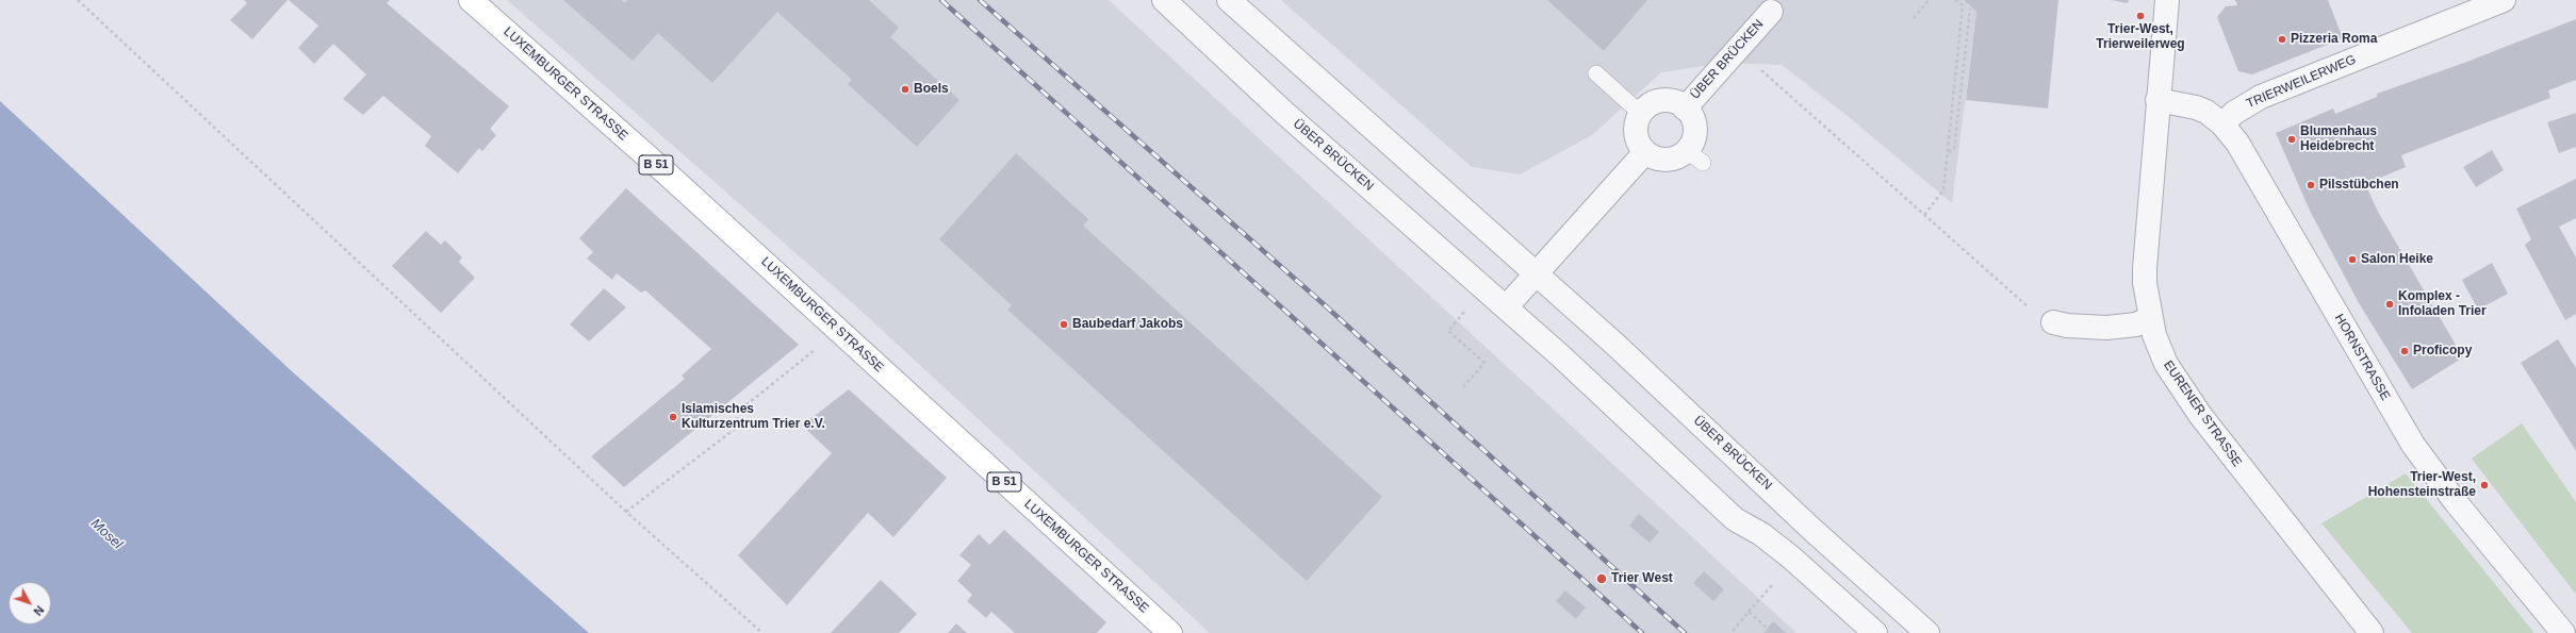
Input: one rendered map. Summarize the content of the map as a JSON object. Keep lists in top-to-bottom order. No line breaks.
{"streets":{"main road":["LUXEMBURGER STRASSE","B 51"],"street":["ÜBER BRÜCKEN","TRIERWEILERWEG","HORNSTRASSE","EURENER STRASSE"]},"crossings":[["TRIERWEILERWEG","HORNSTRASSE"],["HORNSTRASSE","EURENER STRASSE"]],"water":["Mosel"],"places":["Trier-West, Trierweilerweg","Pizzeria Roma","Boels","Blumenhaus Heidebrecht","Pilsstübchen","Salon Heike","Komplex - Infoladen Trier","Baubedarf Jakobs","Proficopy","Islamisches Kulturzentrum Trier e.V.","Trier-West, Hohensteinstraße","Trier West"],"north":"bottom right"}
